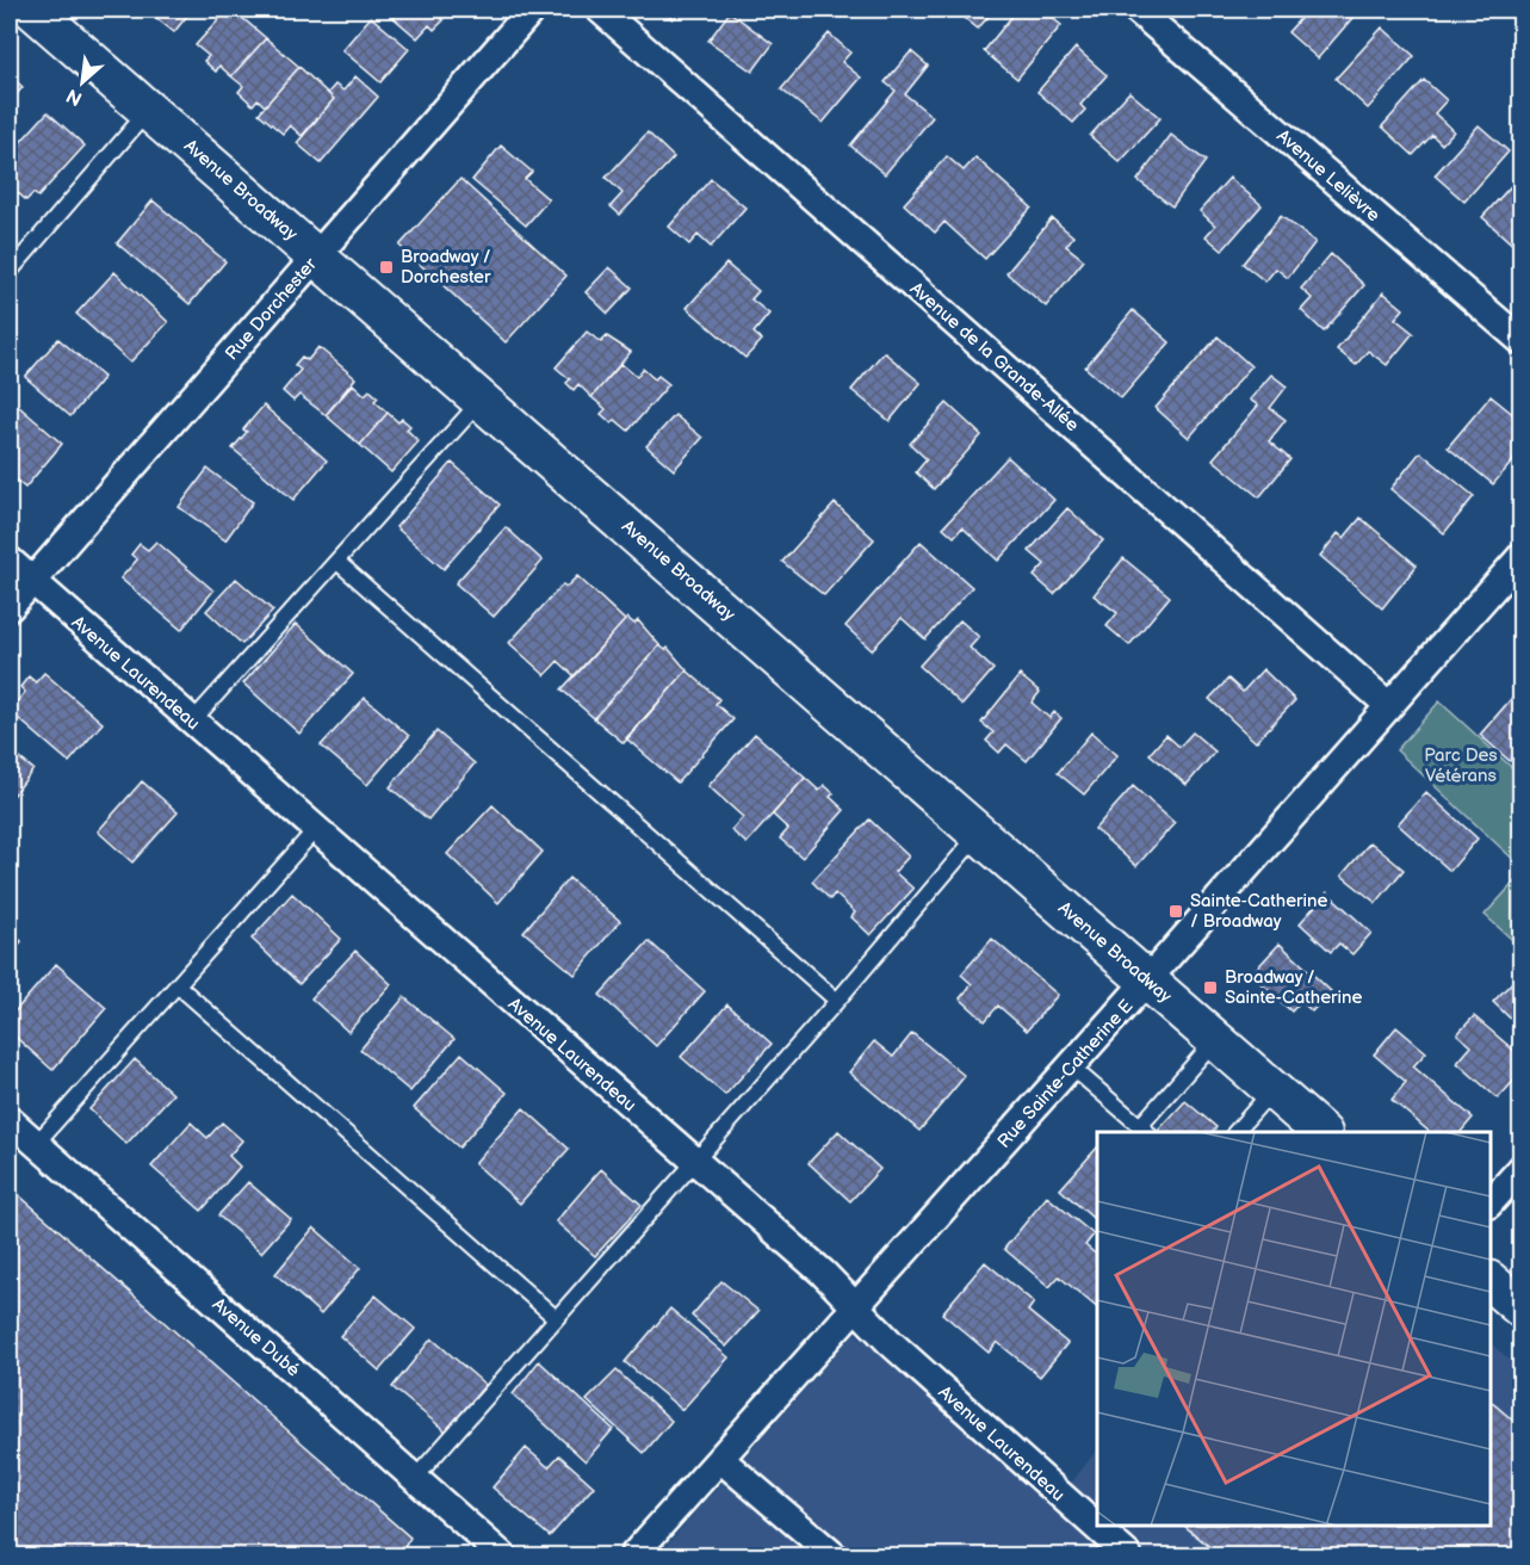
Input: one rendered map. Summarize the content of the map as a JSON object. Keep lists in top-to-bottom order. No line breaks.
{"streets":{"street":["Avenue Lelièvre","Avenue Broadway","Rue Dorchester","Avenue de la Grande-Allée","Avenue Laurendeau","Rue Sainte-Catherine E","Avenue Dubé"]},"crossings":[["Avenue Broadway","Rue Dorchester"],["Avenue Broadway","Rue Sainte-Catherine E"],["Rue Dorchester","Avenue Laurendeau"],["Avenue de la Grande-Allée","Rue Sainte-Catherine E"],["Avenue Laurendeau","Rue Sainte-Catherine E"]],"parks":["Parc Des Vétérans"],"places":{"transit":["Broadway / Dorchester","Sainte-Catherine / Broadway","Broadway / Sainte-Catherine"]},"north":"bottom left"}
